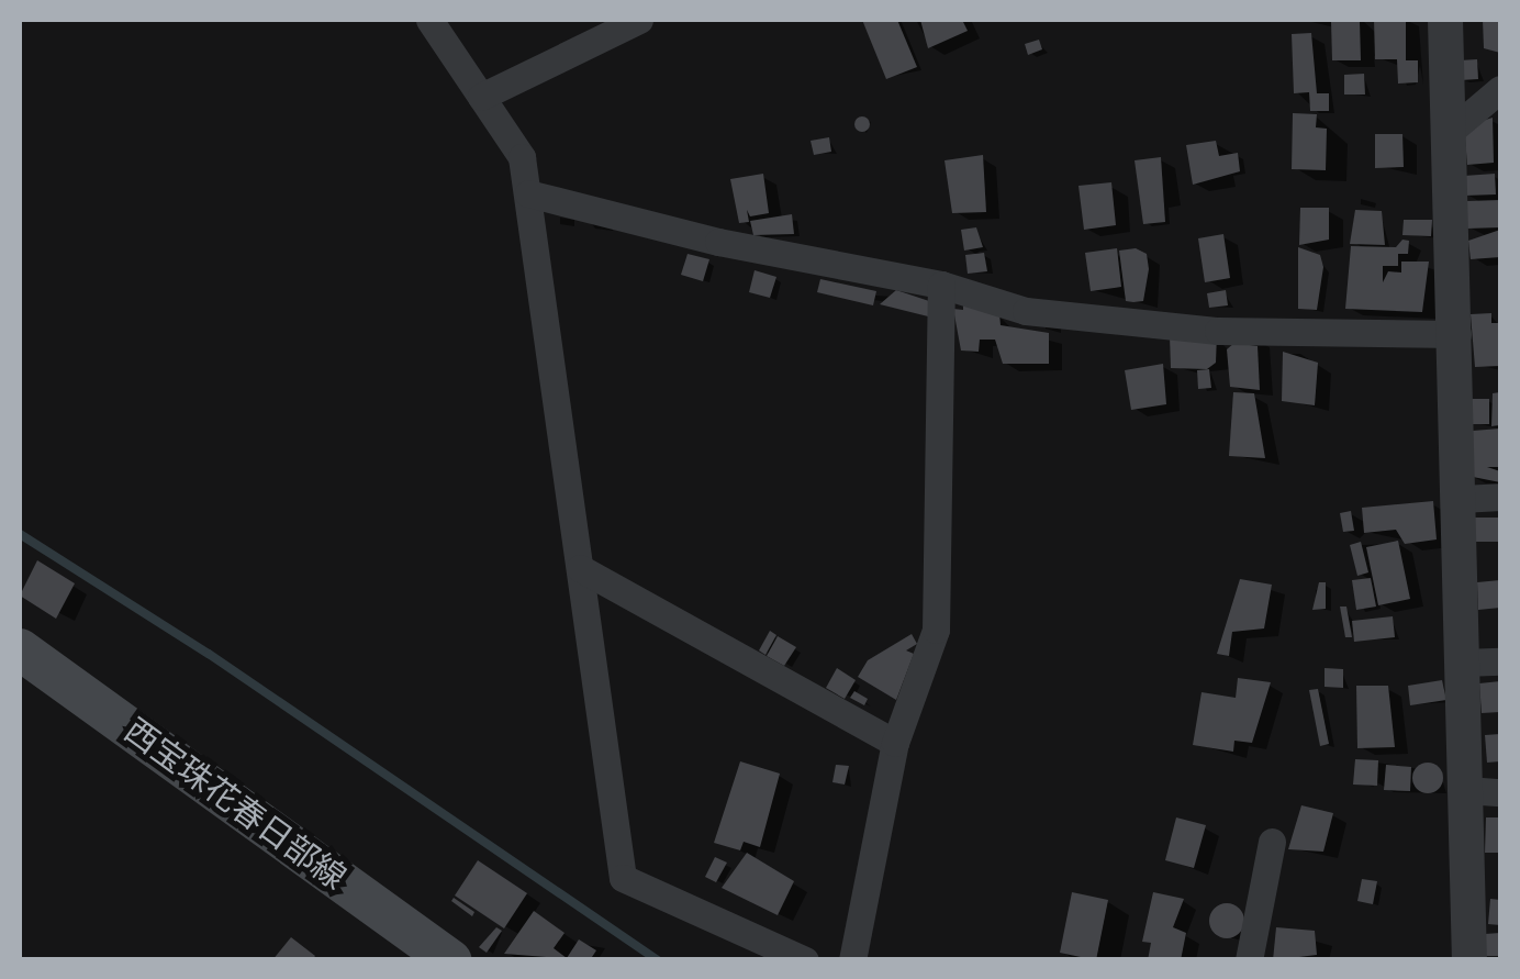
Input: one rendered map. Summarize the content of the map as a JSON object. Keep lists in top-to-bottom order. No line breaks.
{"streets":{"main road":["西宝珠花春日部線"]}}
